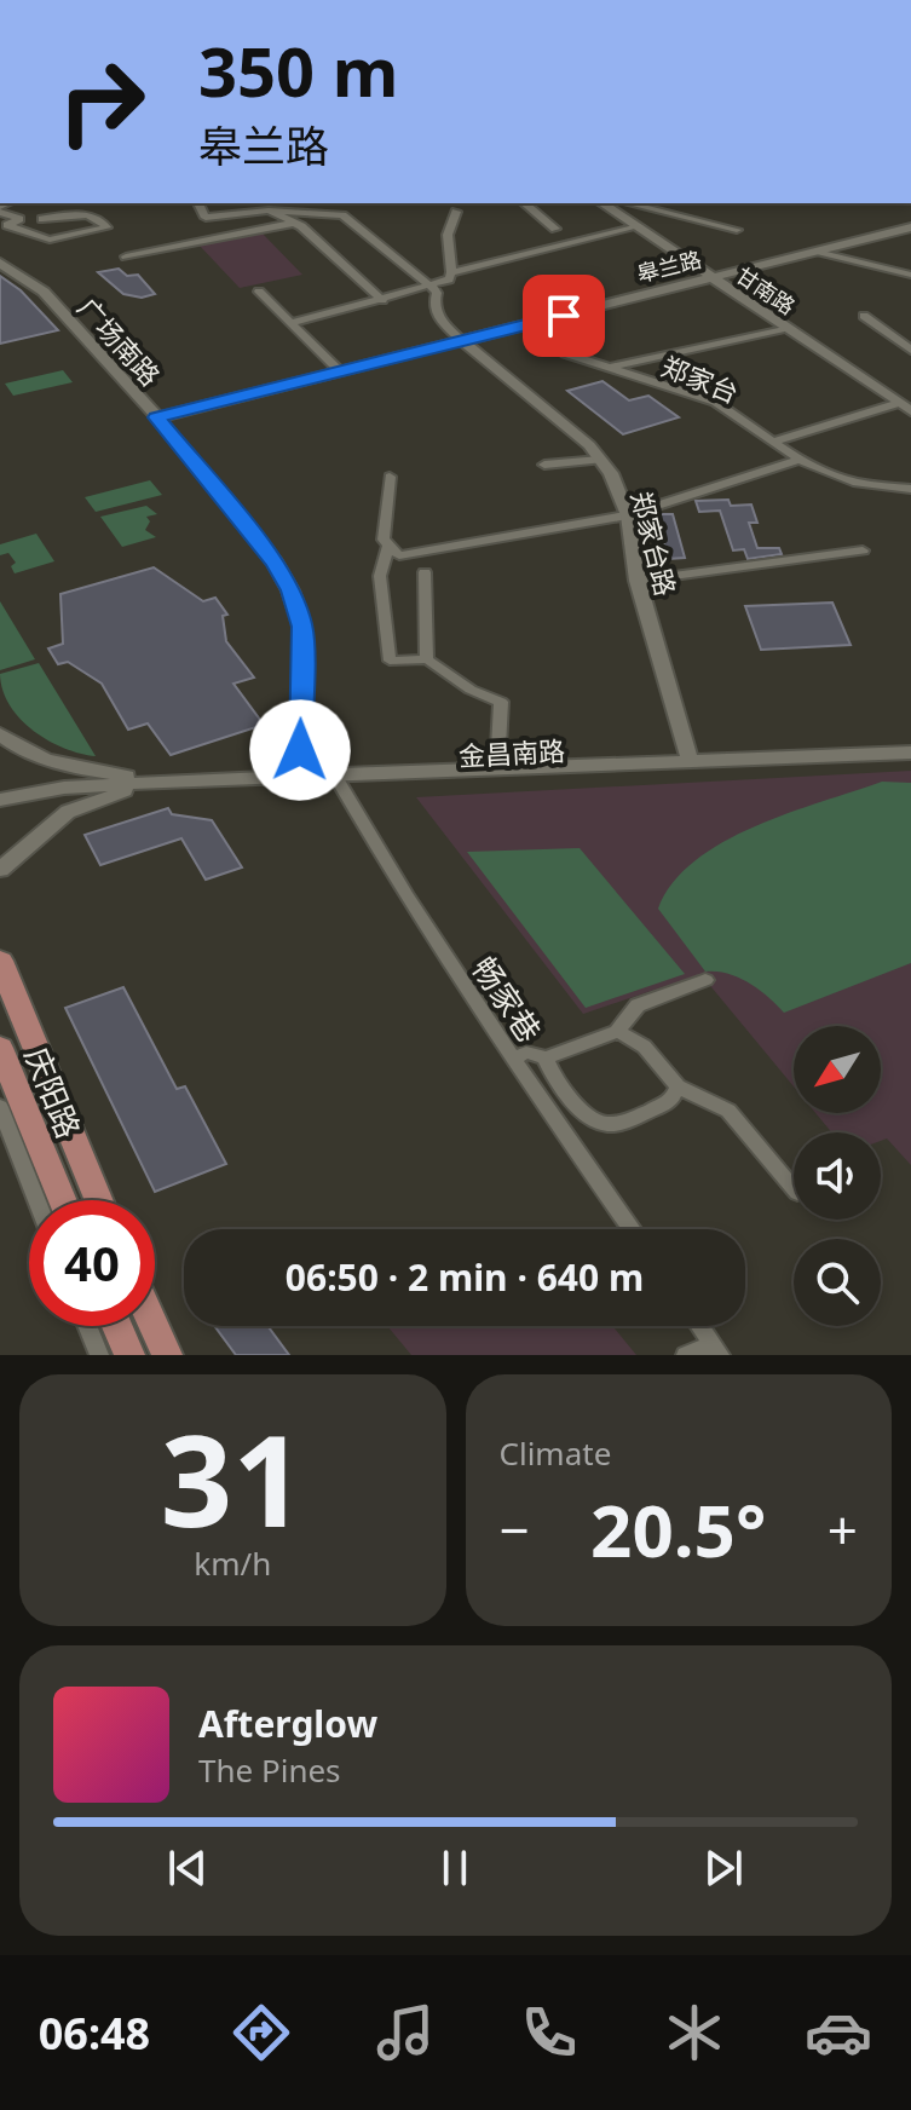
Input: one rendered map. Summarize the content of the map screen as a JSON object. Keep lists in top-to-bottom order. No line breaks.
{"streets":{"main road":["庆阳路"],"street":["皋兰路","甘南路","广场南路","郑家台","郑家台路","金昌南路","畅家巷"]},"crossings":[["皋兰路","甘南路"],["皋兰路","广场南路"],["皋兰路","郑家台"],["皋兰路","郑家台路"],["广场南路","金昌南路"],["郑家台路","金昌南路"],["金昌南路","畅家巷"]],"north":"bottom left","page":{"turn":["350 m","皋兰路"],"limit":"40","trip":"06:50 · 2 min · 640 m","tile":[["31","km/h"],"Climate"],"heat":["−","20.5°","+"],"song":["Afterglow","The Pines"],"tabs":"06:48"}}
